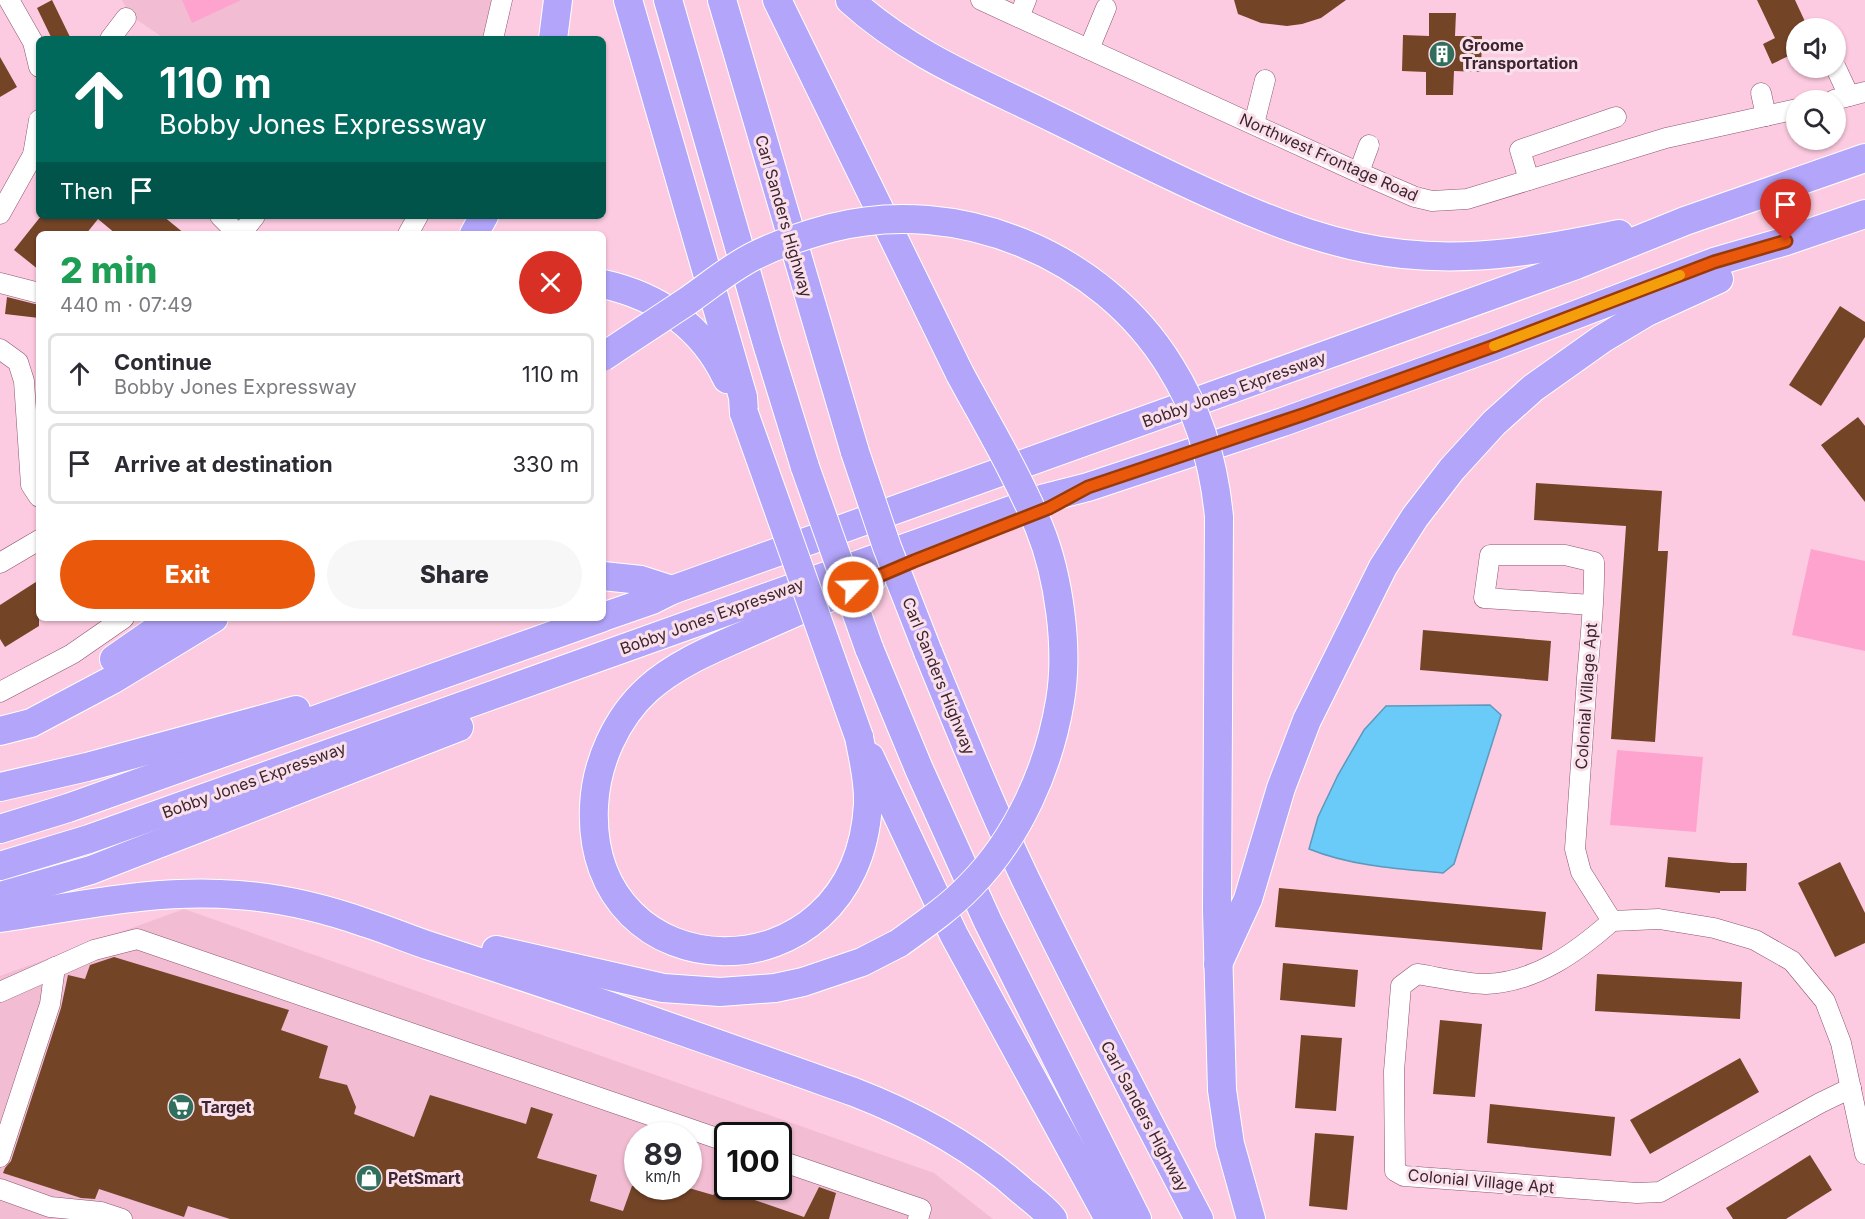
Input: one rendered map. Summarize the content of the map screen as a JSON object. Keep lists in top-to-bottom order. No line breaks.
{"streets":{"highway":["Carl Sanders Highway","Bobby Jones Expressway"],"street":["Northwest Frontage Road","Colonial Village Apt"]},"places":{"building":["Groome Transportation"],"supermarket":["Target"],"shop":["PetSmart"]},"page":{"turn":["110 m","Bobby Jones Expressway"],"then":"Then","heading":["2 min","440 m · 07:49"],"list":[{"name":"Continue","note":"Bobby Jones Expressway","value":"110 m"},{"name":"Arrive at destination","value":"330 m"}],"buttons":["Exit","Share"],"speed":"89 km/h","limit":"100"}}
